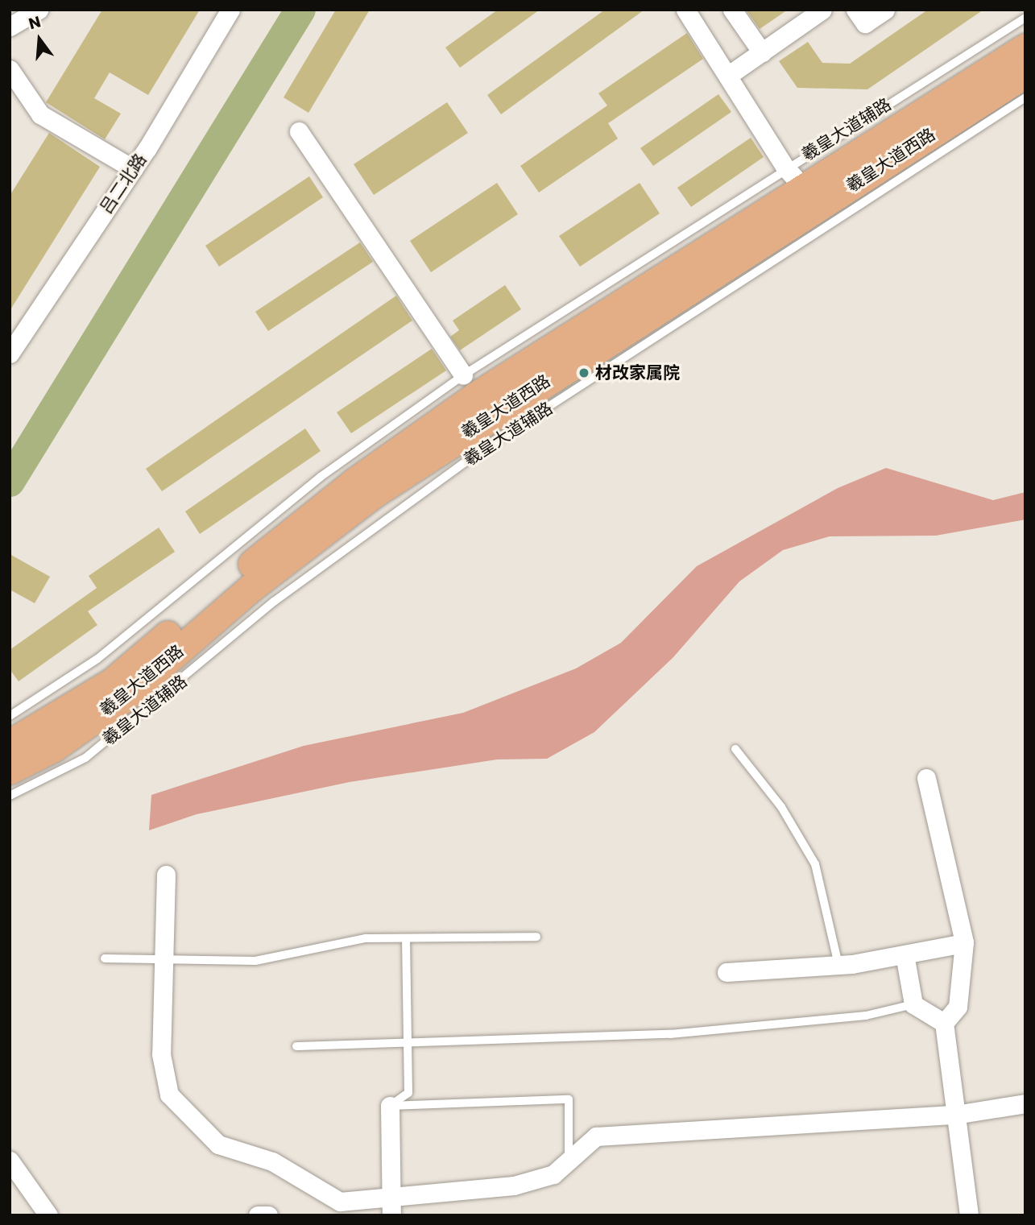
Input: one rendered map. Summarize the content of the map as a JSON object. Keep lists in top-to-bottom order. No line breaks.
{"streets":{"main road":["羲皇大道西路"],"street":["吕二北路"],"lane":["羲皇大道辅路"]},"places":["材改家属院"],"north":"top"}
